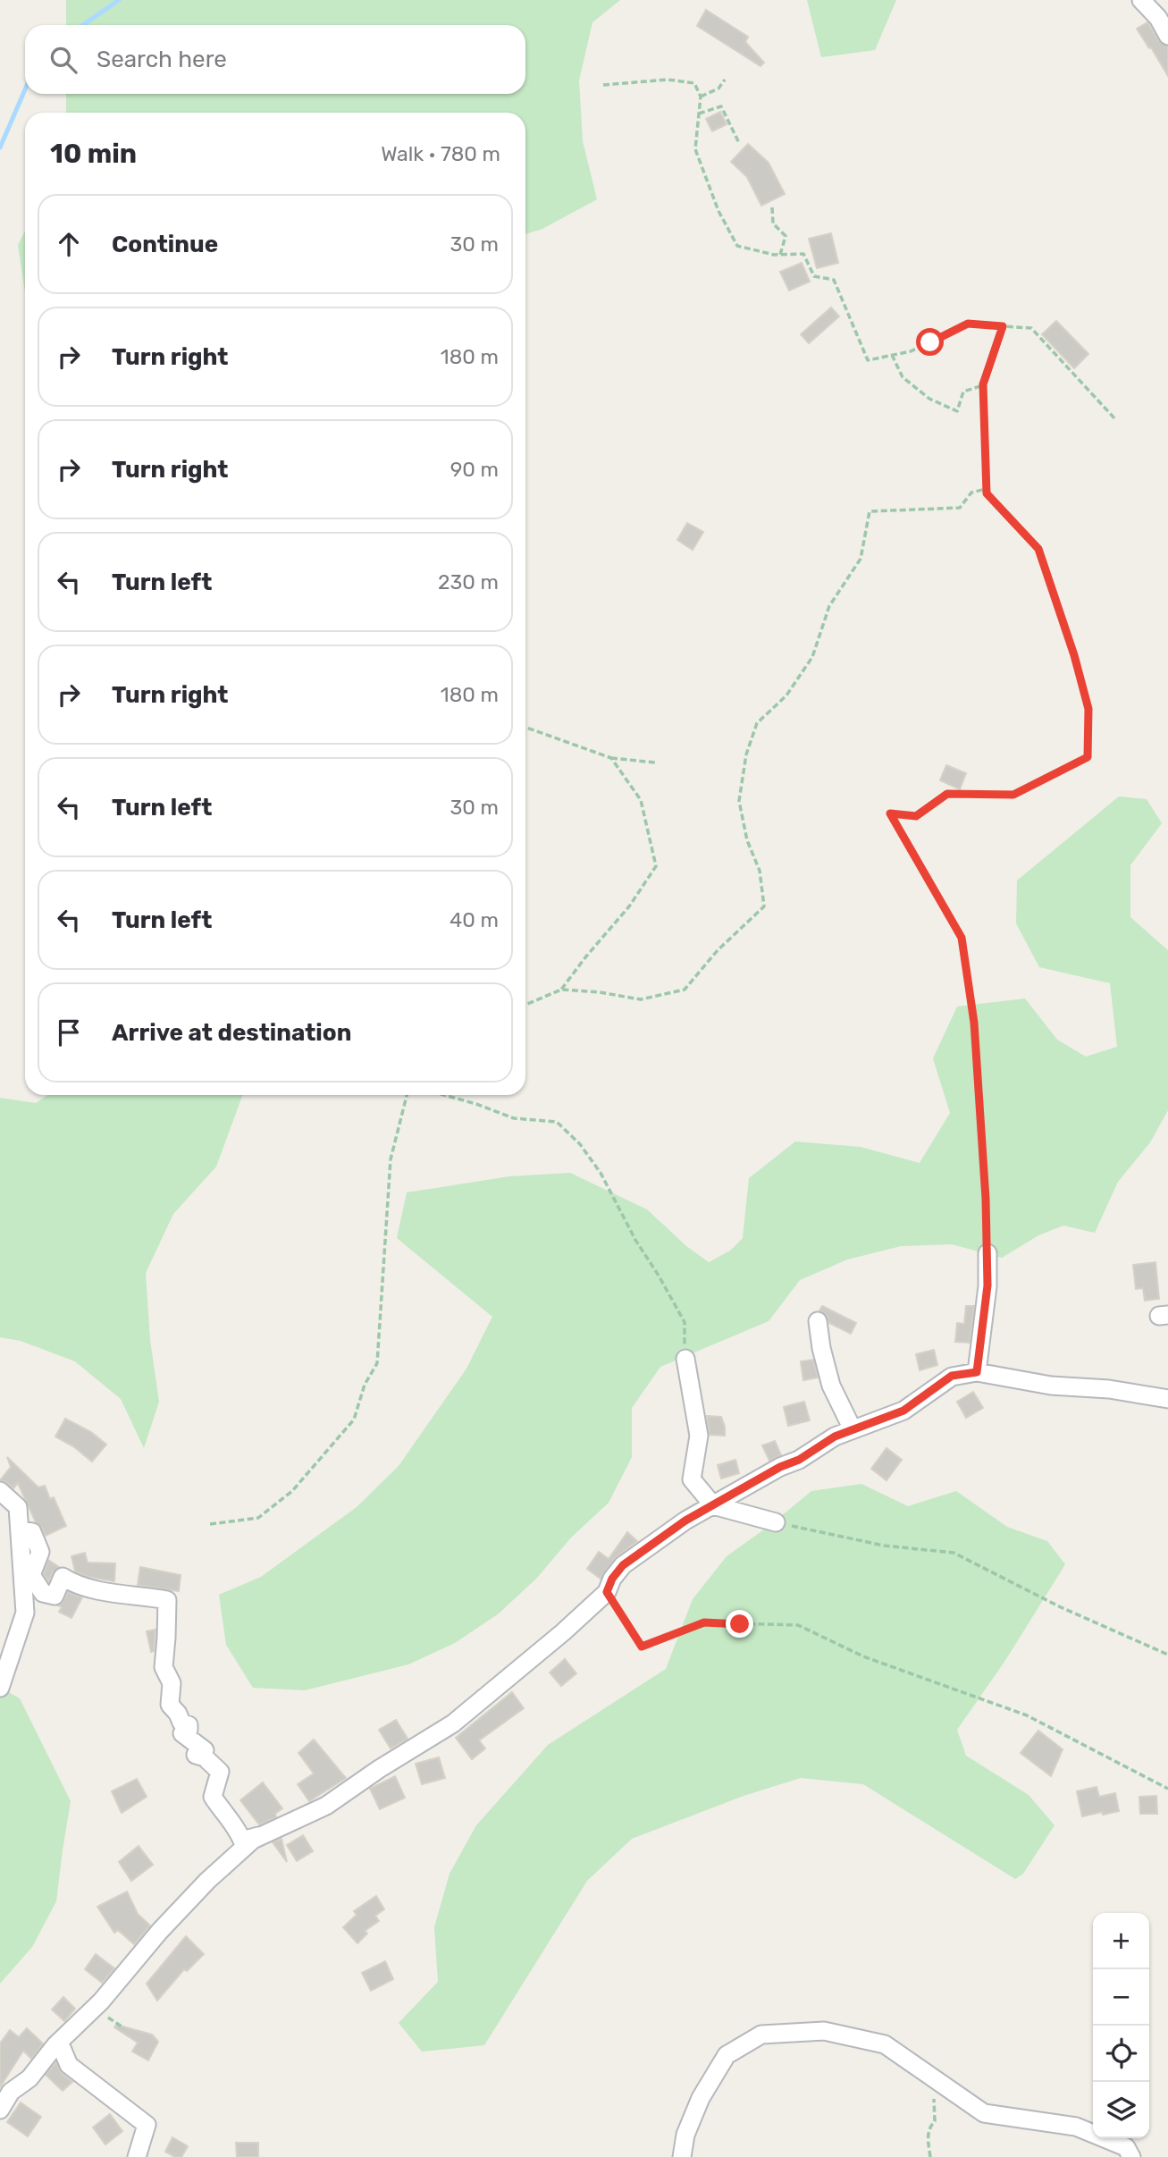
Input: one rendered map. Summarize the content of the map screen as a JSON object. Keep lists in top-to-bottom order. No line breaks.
{"page":{"search":"Search here","heading":["10 min","Walk · 780 m"],"list":[["Continue","30 m"],["Turn right","180 m"],["Turn right","90 m"],["Turn left","230 m"],["Turn right","180 m"],["Turn left","30 m"],["Turn left","40 m"],"Arrive at destination"],"map_buttons":["+","−"]}}
